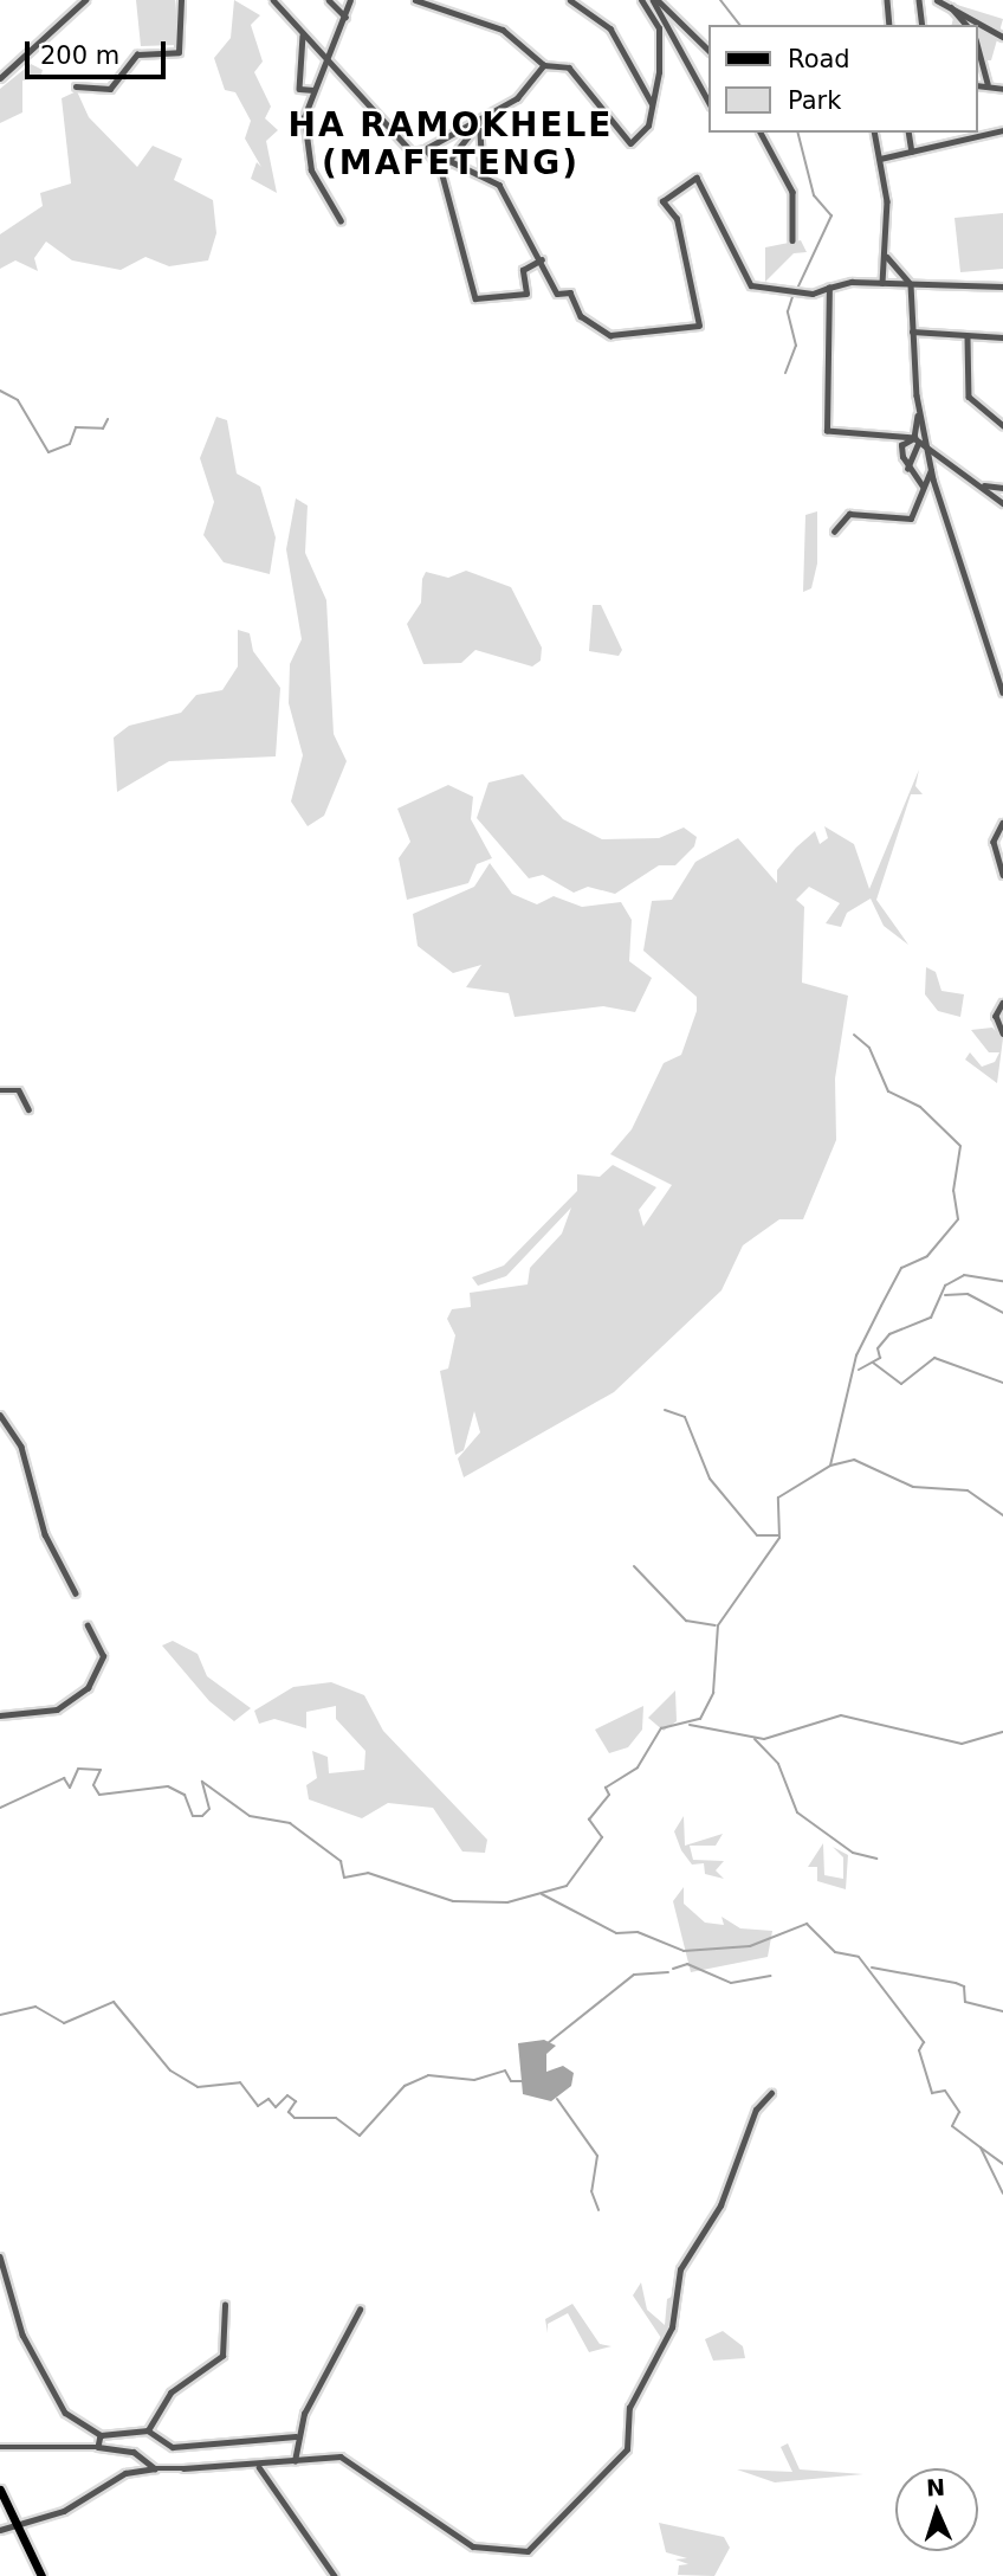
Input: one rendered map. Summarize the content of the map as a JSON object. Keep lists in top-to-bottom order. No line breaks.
{"districts":["HA RAMOKHELE (MAFETENG)"],"legend":["Road","Park"],"scale_bar":"200 m","north":"top"}
